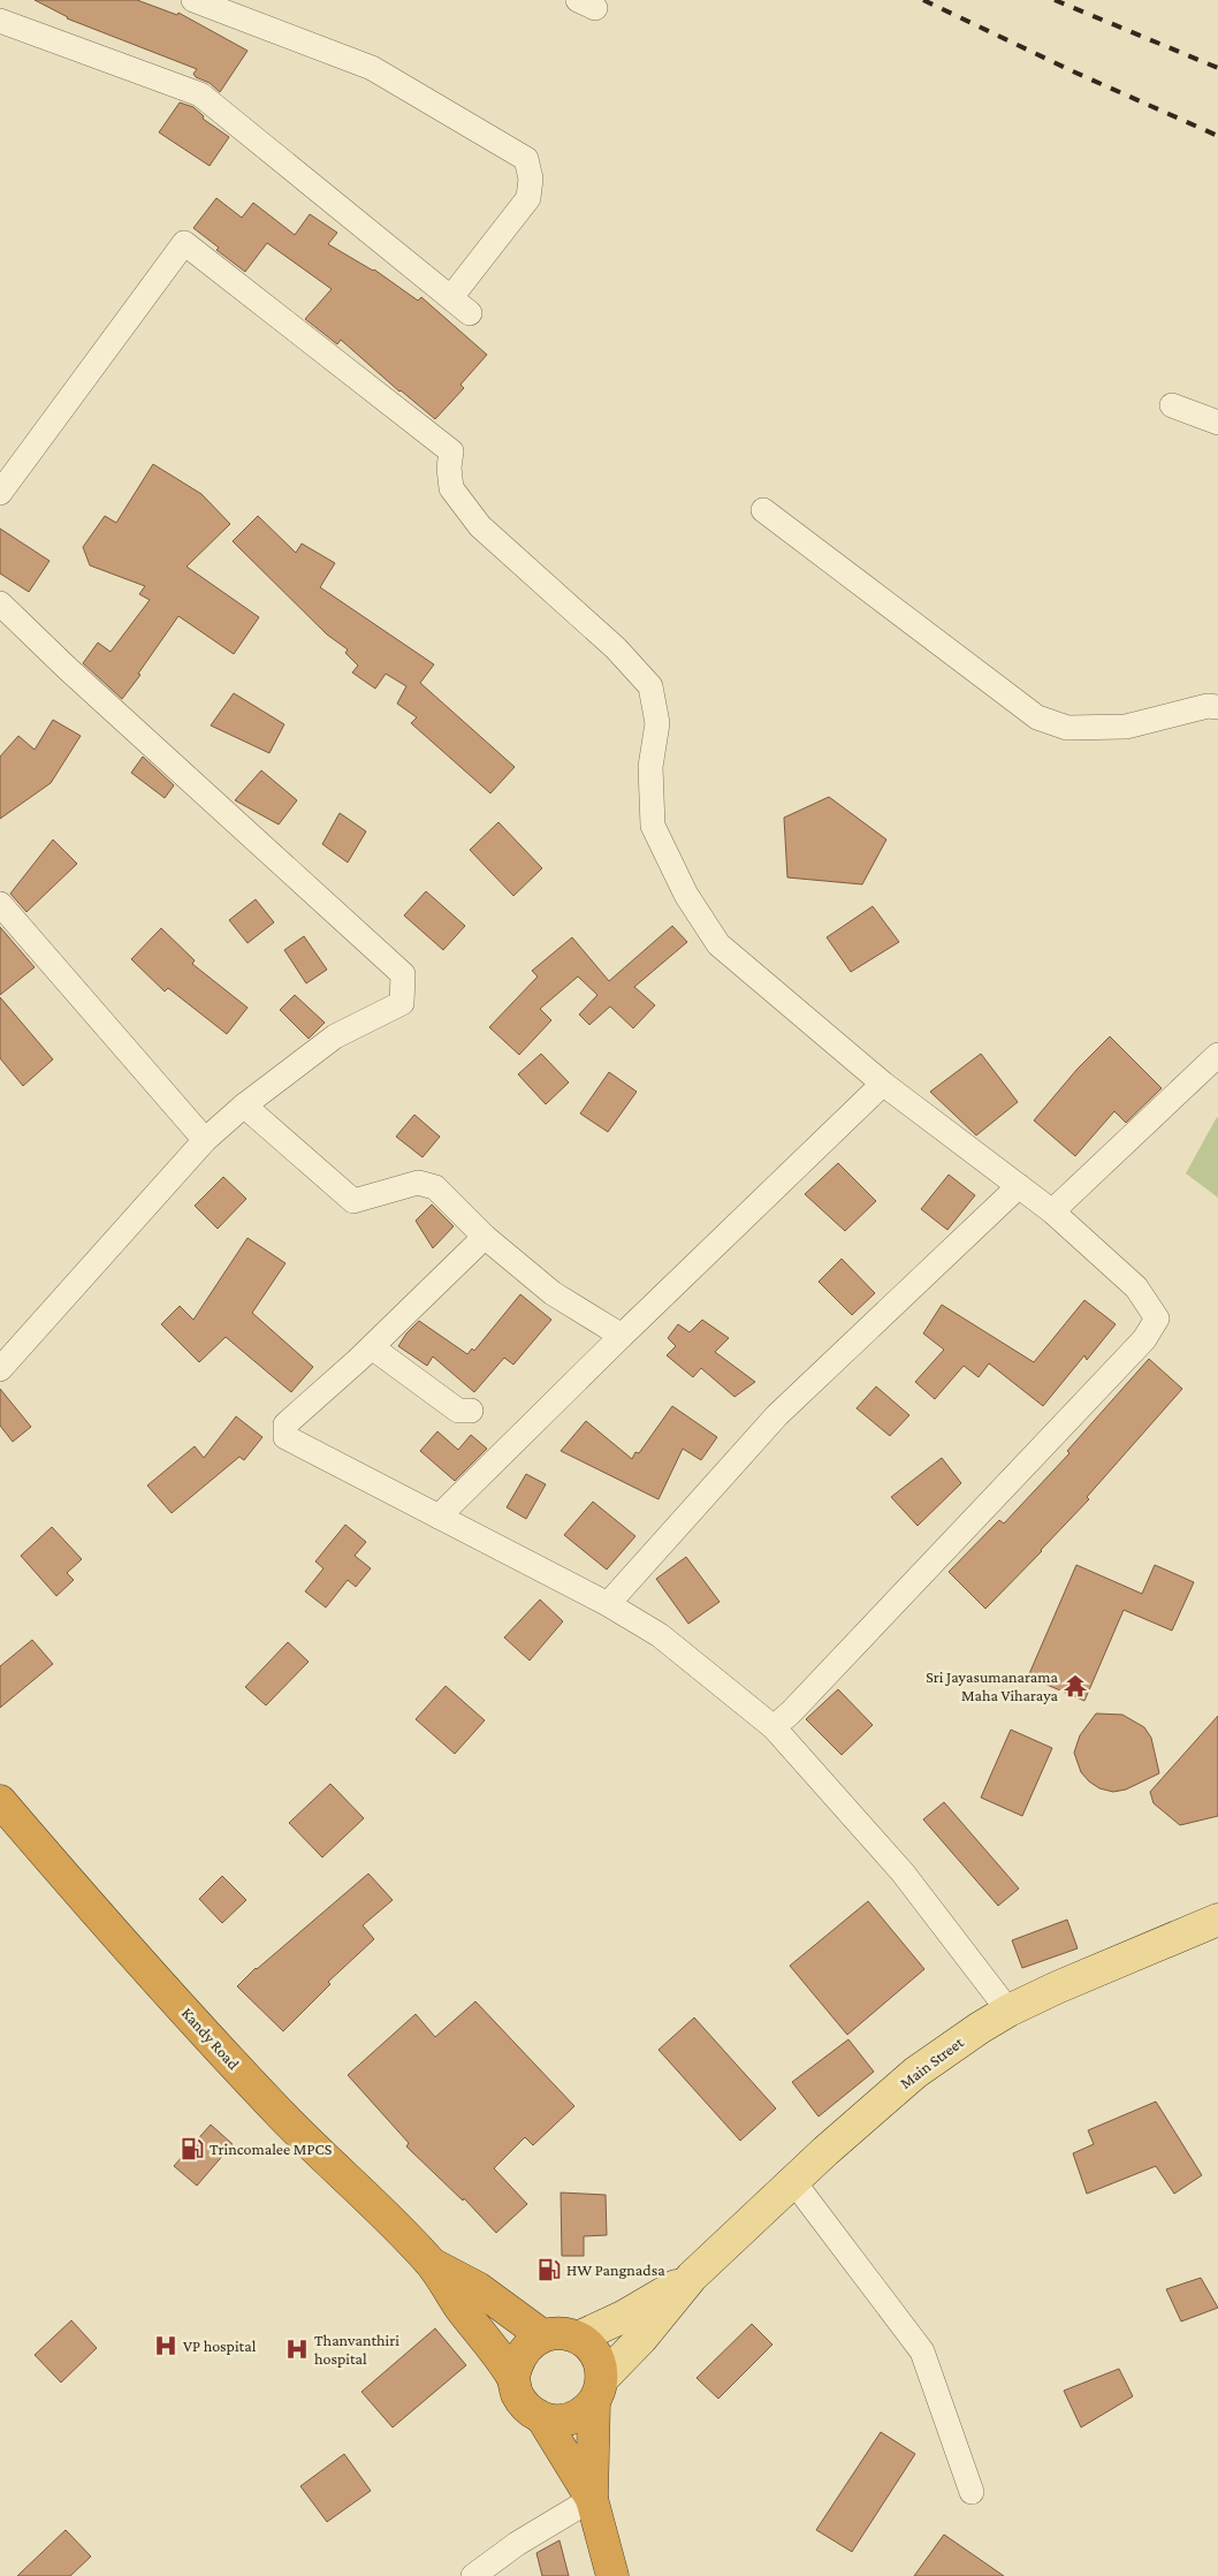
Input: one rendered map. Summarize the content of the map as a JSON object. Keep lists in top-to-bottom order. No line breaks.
{"streets":{"highway":["Kandy Road"],"main road":["Main Street"]},"crossings":[["Kandy Road","Main Street"]],"places":{"temple":["Sri Jayasumanarama Maha Viharaya"],"fuel station":["Trincomalee MPCS","HW Pangnadsa"],"hospital":["VP hospital","Thanvanthiri hospital"]}}
